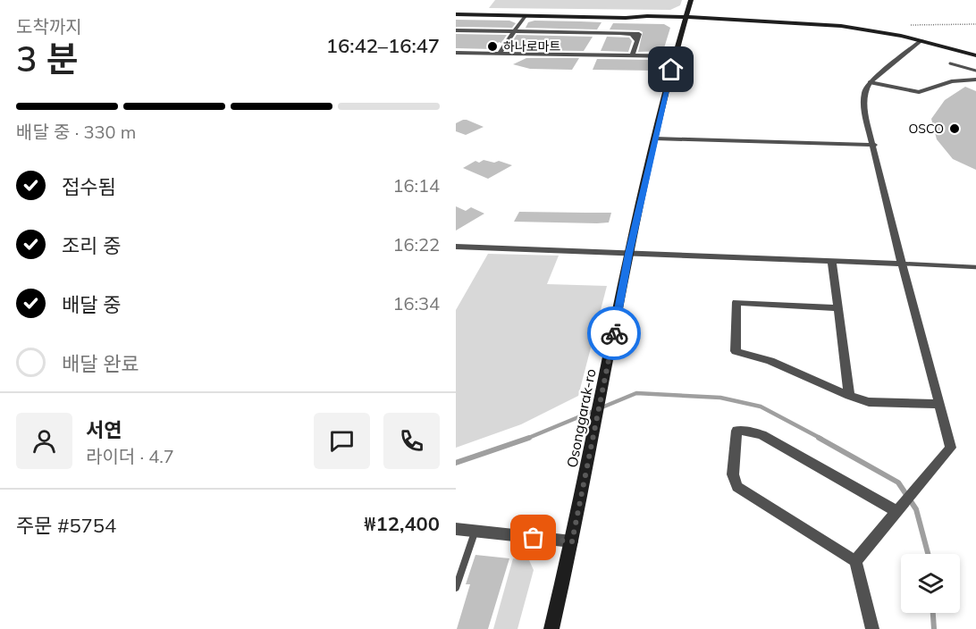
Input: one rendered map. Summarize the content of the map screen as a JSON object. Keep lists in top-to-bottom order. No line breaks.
{"streets":{"street":["Osonggarak-ro"]},"places":["하나로마트","OSCO"],"page":{"heading":["3 분","도착까지","16:42–16:47"],"panel":["서연","라이더 · 4.7","주문 #5754","₩12,400"],"bar":"배달 중 · 330 m","list":[["접수됨","16:14"],["조리 중","16:22"],["배달 중","16:34"],"배달 완료"]}}
